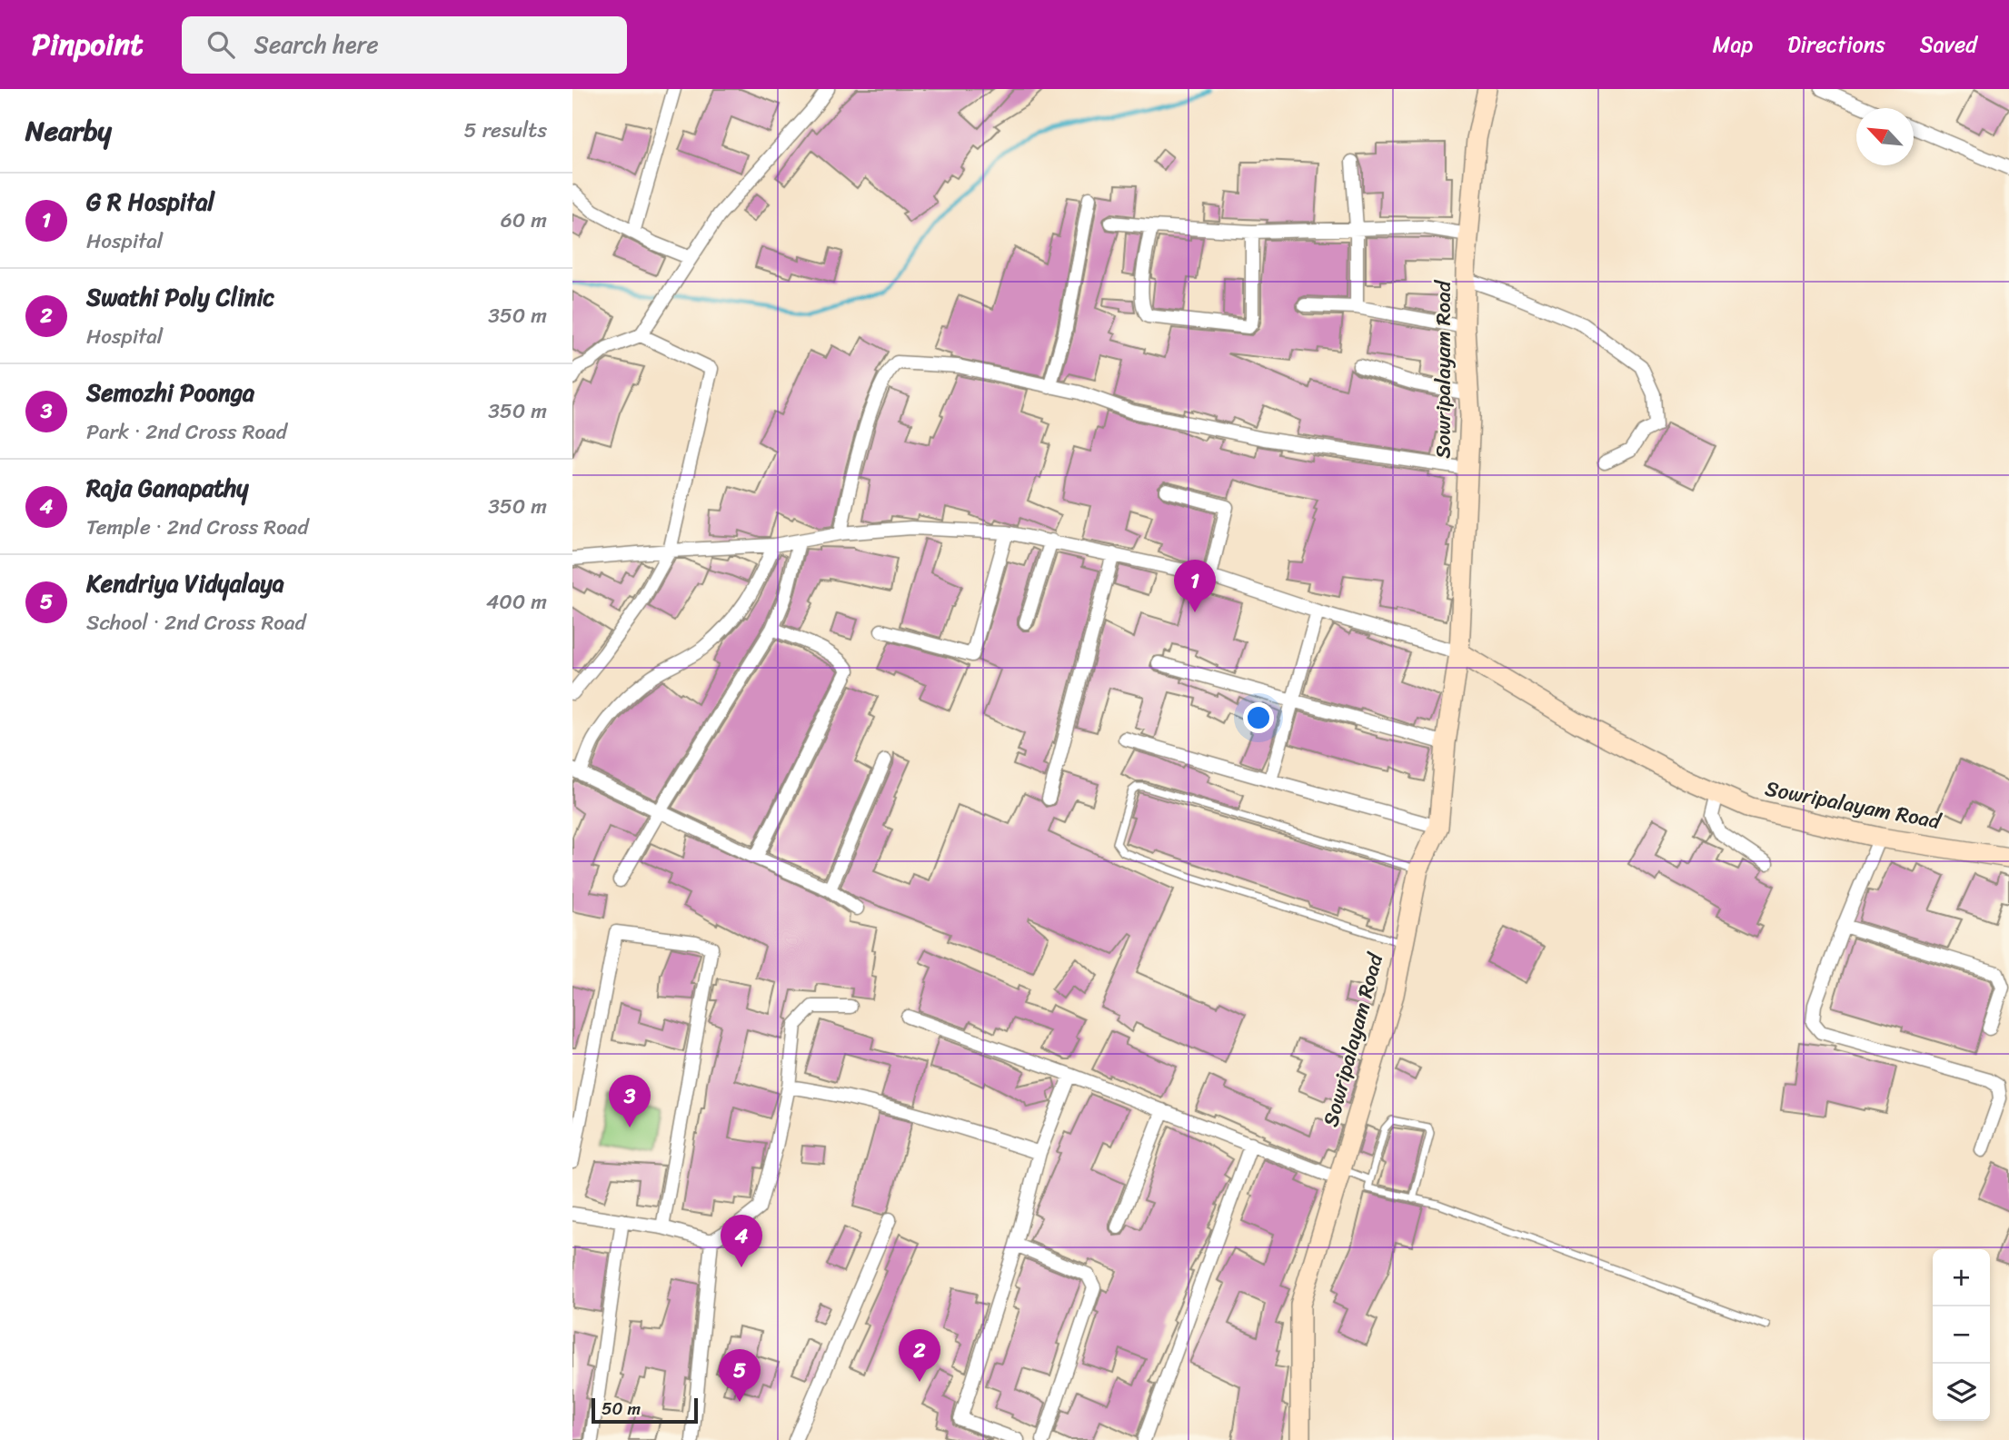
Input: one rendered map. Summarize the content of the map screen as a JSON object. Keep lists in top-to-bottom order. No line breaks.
{"streets":{"street":["Sowripalayam Road"]},"scale_bar":"50 m","north":"top left","page":{"header":"Pinpoint","search":"Search here","nav":["Map","Directions","Saved"],"heading":["Nearby","5 results"],"list":[{"mark":"1","name":"G R Hospital","note":"Hospital","value":"60 m"},{"mark":"2","name":"Swathi Poly Clinic","note":"Hospital","value":"350 m"},{"mark":"3","name":"Semozhi Poonga","note":"Park · 2nd Cross Road","value":"350 m"},{"mark":"4","name":"Raja Ganapathy","note":"Temple · 2nd Cross Road","value":"350 m"},{"mark":"5","name":"Kendriya Vidyalaya","note":"School · 2nd Cross Road","value":"400 m"}],"pins":["1","3","4","2","5"],"map_buttons":["+","−"],"scale":"50 m"}}
